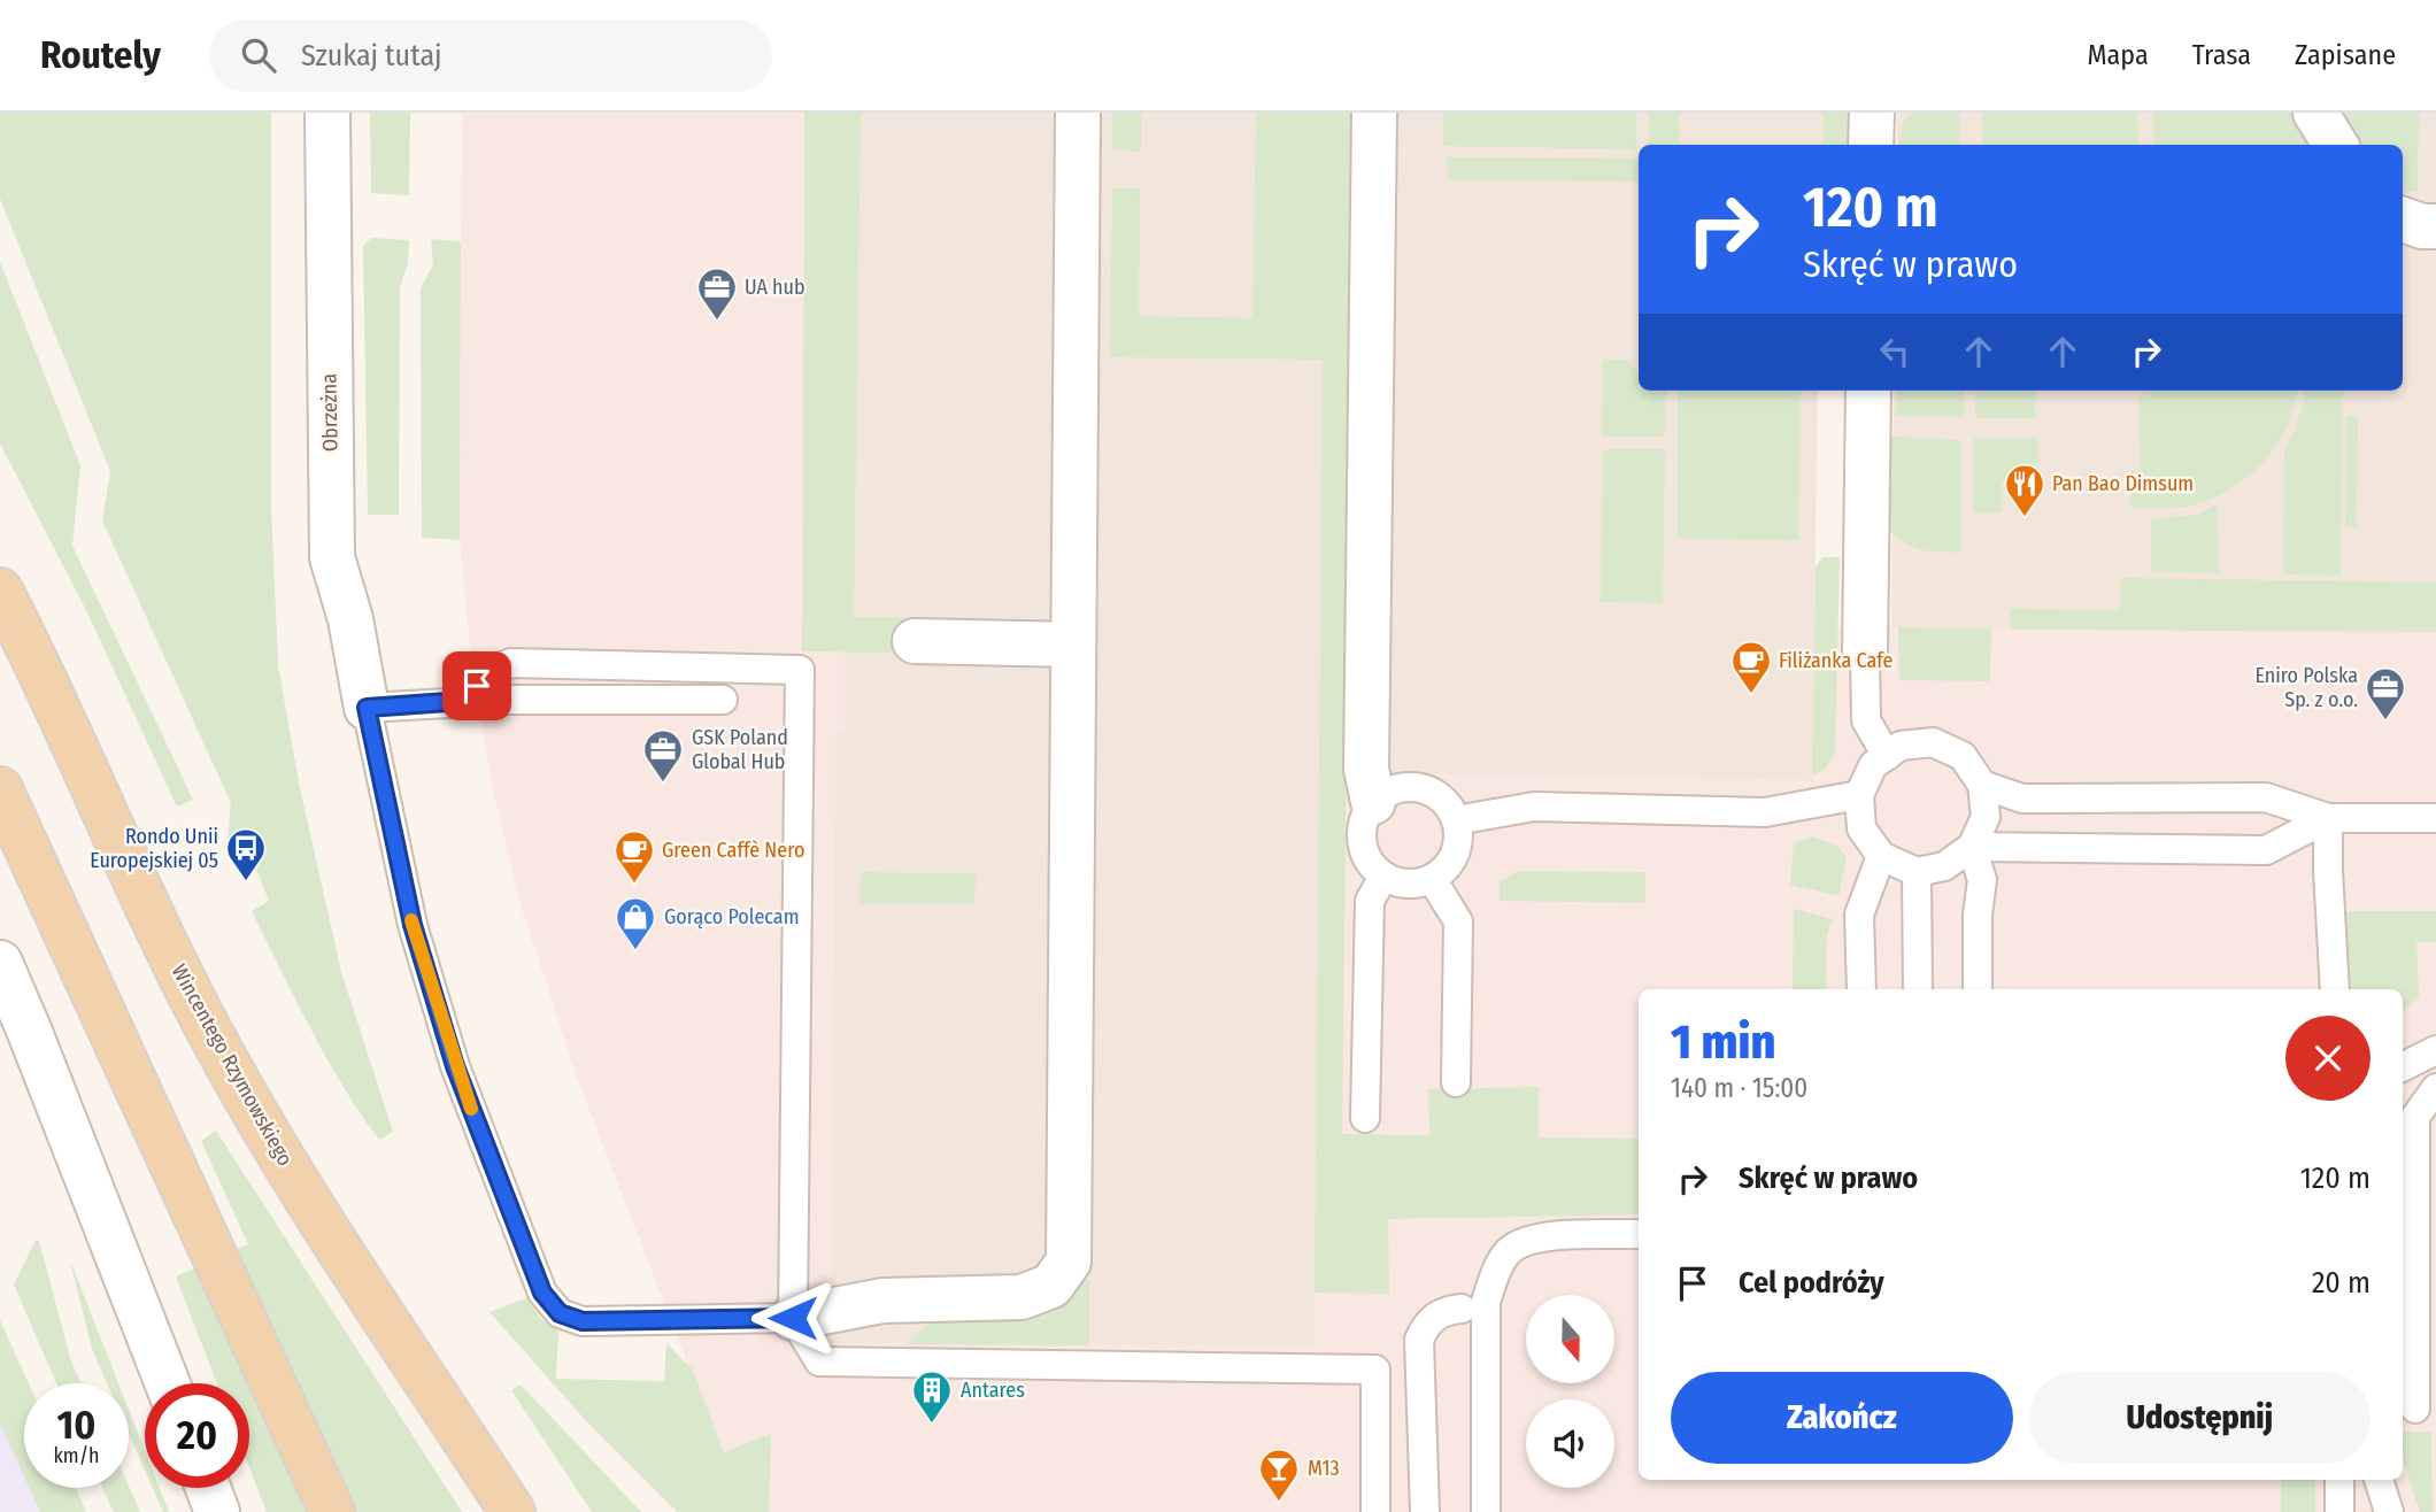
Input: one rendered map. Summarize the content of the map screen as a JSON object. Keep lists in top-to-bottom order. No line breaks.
{"streets":{"main road":["Wincentego Rzymowskiego"],"street":["Obrzeżna"]},"places":{"office":["UA hub","Eniro Polska Sp. z o.o.","GSK Poland Global Hub"],"restaurant":["Pan Bao Dimsum"],"cafe":["Filiżanka Cafe","Green Caffè Nero"],"bus stop":["Rondo Unii Europejskiej 05"],"shop":["Gorąco Polecam"],"building":["Antares"],"bar":["M13"]},"north":"bottom","page":{"header":"Routely","search":"Szukaj tutaj","nav":["Mapa","Trasa","Zapisane"],"turn":["120 m","Skręć w prawo"],"heading":["1 min","140 m · 15:00"],"list":[{"name":"Skręć w prawo","value":"120 m"},{"name":"Cel podróży","value":"20 m"}],"buttons":["Zakończ","Udostępnij"],"speed":"10 km/h","limit":"20"}}
